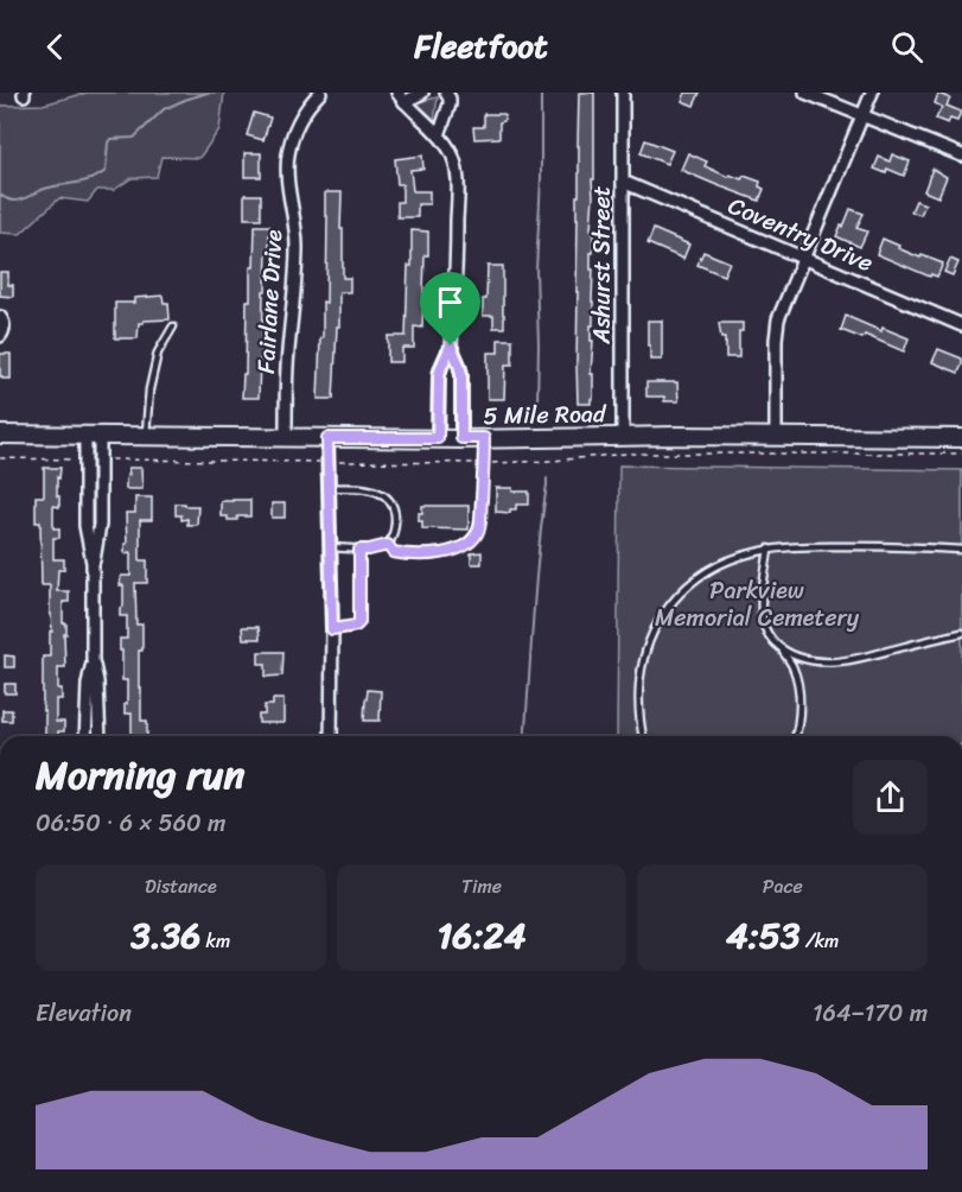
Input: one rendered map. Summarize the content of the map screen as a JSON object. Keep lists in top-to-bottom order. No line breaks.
{"streets":{"main road":["5 Mile Road"],"street":["Coventry Drive","Ashurst Street","Fairlane Drive"]},"crossings":[["Coventry Drive","Ashurst Street"],["Ashurst Street","5 Mile Road"],["Fairlane Drive","5 Mile Road"]],"parks":["Parkview Memorial Cemetery"],"page":{"header":"Fleetfoot","heading":["Morning run","06:50 · 6 × 560 m"],"stats":[["Distance","3.36 km"],["Time","16:24"],["Pace","4:53 /km"]],"chart":["Elevation","164–170 m"]}}
